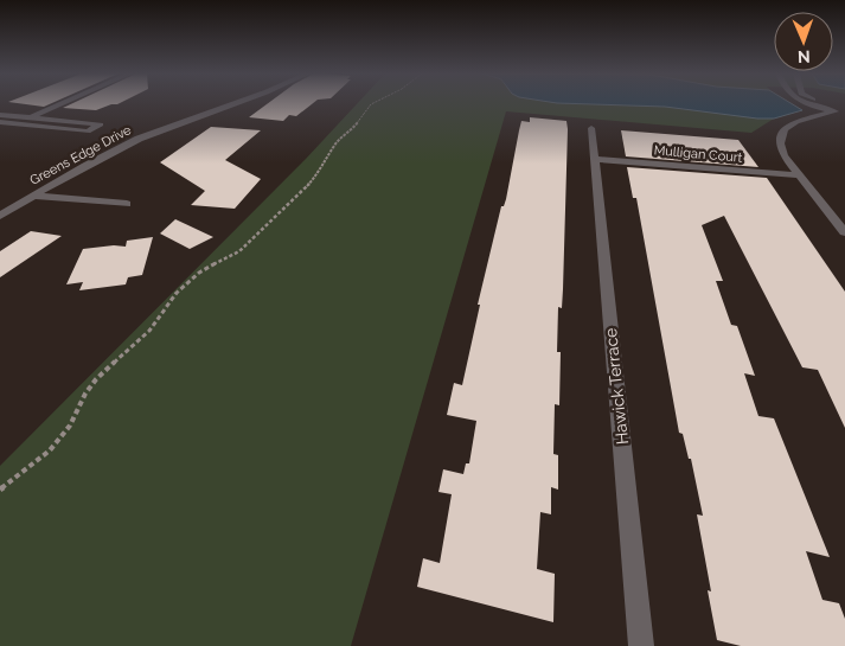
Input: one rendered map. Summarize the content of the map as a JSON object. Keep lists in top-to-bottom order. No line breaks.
{"streets":{"street":["Mulligan Court","Greens Edge Drive","Hawick Terrace"]},"crossings":[["Mulligan Court","Hawick Terrace"]],"north":"bottom"}
